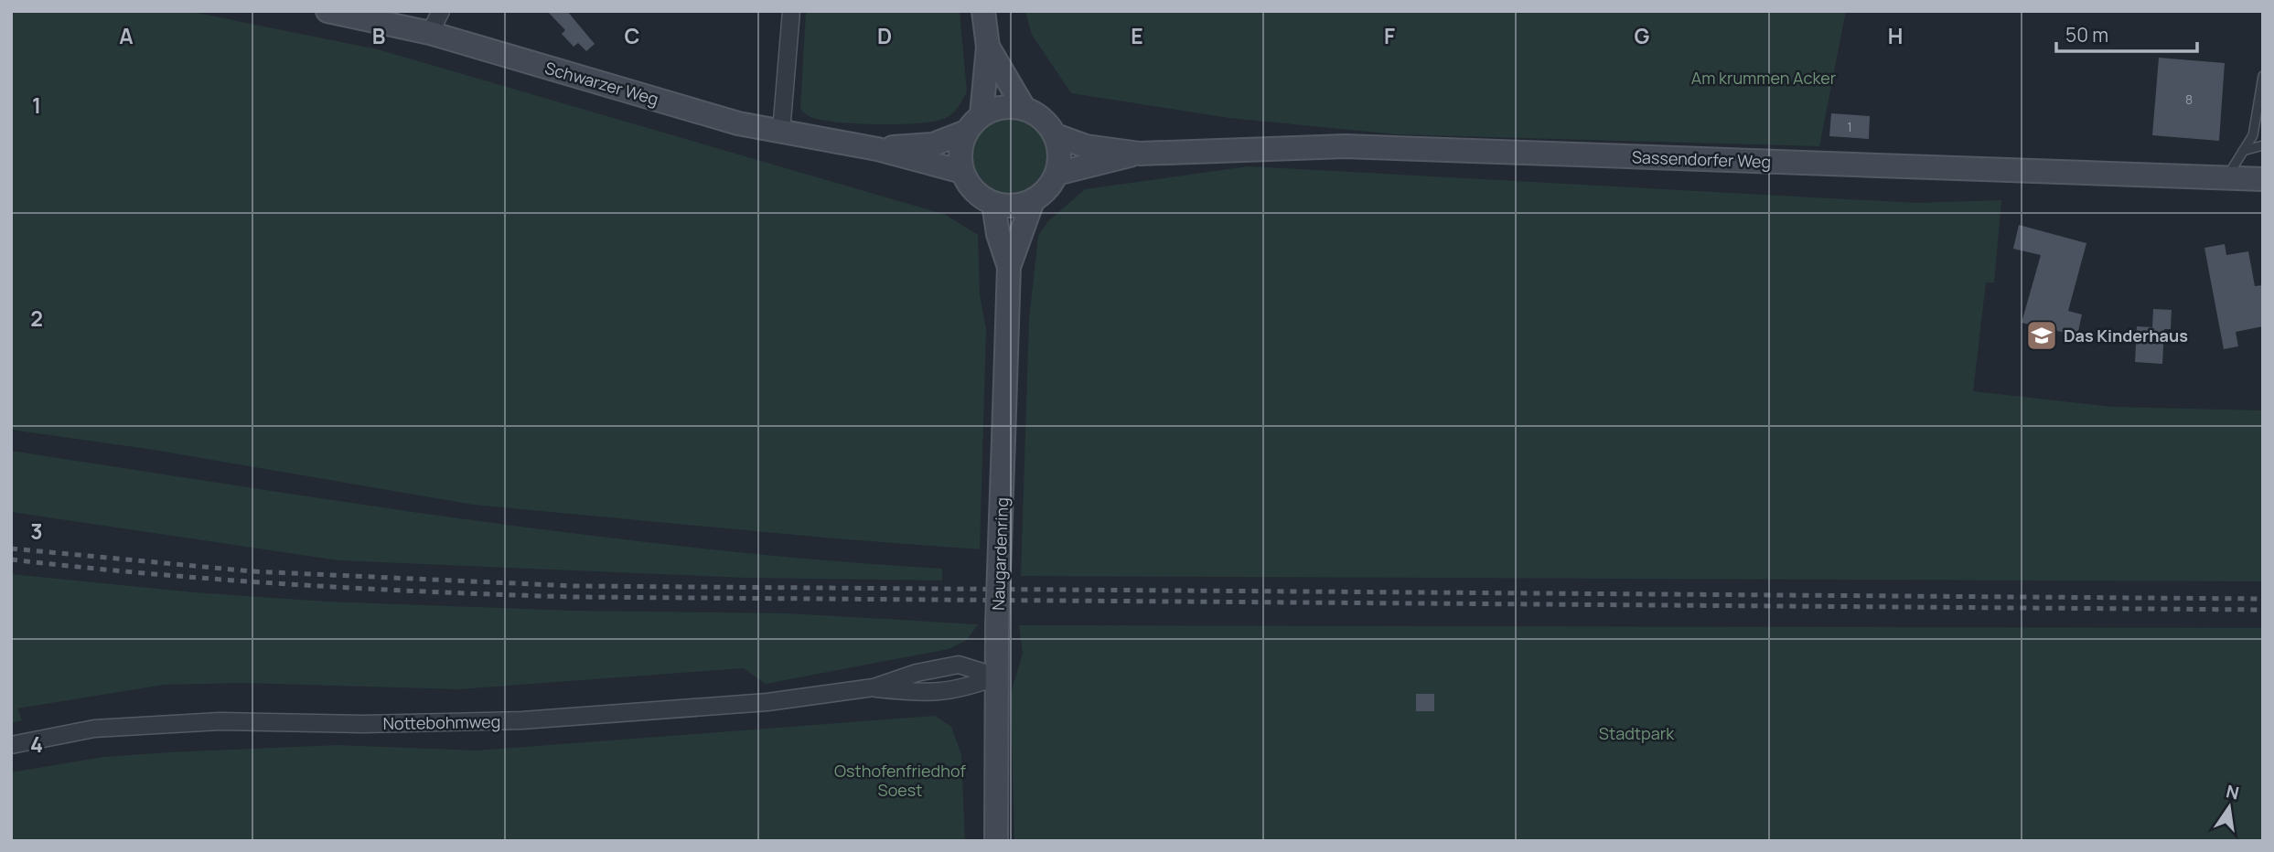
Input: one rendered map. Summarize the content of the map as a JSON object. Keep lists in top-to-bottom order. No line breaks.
{"streets":{"street":["Schwarzer Weg","Sassendorfer Weg","Naugardenring","Nottebohmweg"]},"crossings":[["Schwarzer Weg","Sassendorfer Weg"],["Schwarzer Weg","Naugardenring"],["Sassendorfer Weg","Naugardenring"],["Naugardenring","Nottebohmweg"]],"parks":["Am krummen Acker","Stadtpark","Osthofenfriedhof Soest"],"places":{"school or university":["Das Kinderhaus"]},"house_numbers":["8","1"],"scale_bar":"50 m","north":"top","grid":{"columns":["A","B","C","D","E","F","G","H"],"rows":["1","2","3","4"]}}
